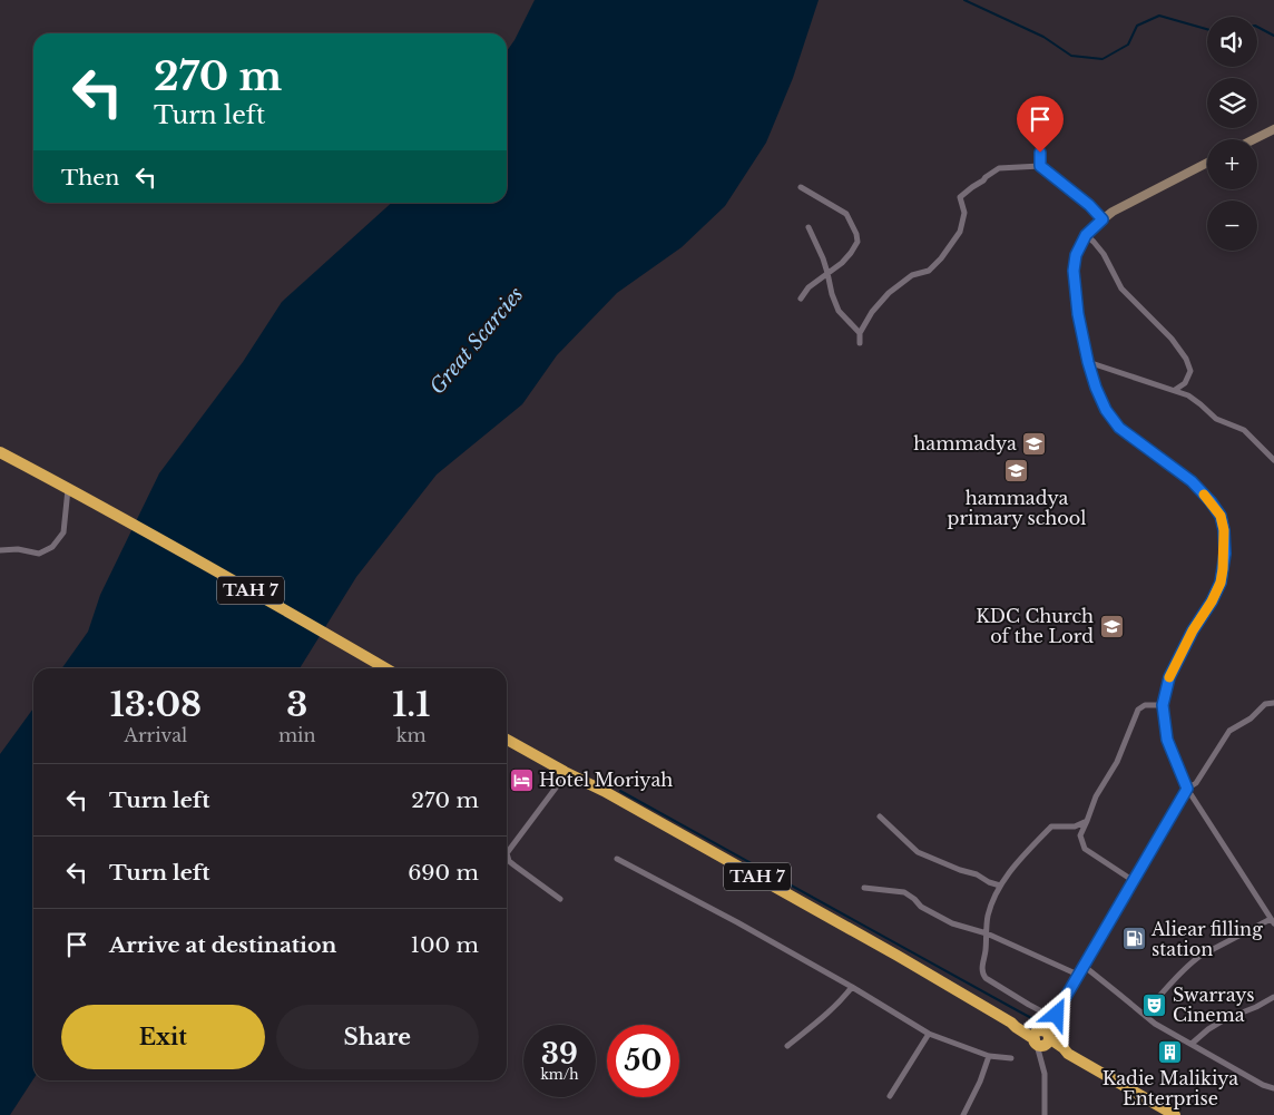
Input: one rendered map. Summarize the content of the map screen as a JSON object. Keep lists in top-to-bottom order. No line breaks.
{"streets":{"highway":["TAH 7"]},"water":["Great Scarcies"],"places":{"school or university":["hammadya","hammadya primary school","KDC Church of the Lord"],"hotel":["Hotel Moriyah"],"fuel station":["Aliear filling station"],"theatre":["Swarrays Cinema"],"building":["Kadie Malikiya Enterprise"]},"page":{"map_buttons":["+","−"],"turn":["270 m","Turn left"],"then":"Then","eta":["13:08","Arrival","3","min","1.1","km"],"list":[{"name":"Turn left","value":"270 m"},{"name":"Turn left","value":"690 m"},{"name":"Arrive at destination","value":"100 m"}],"buttons":["Exit","Share"],"speed":"39 km/h","limit":"50"}}
